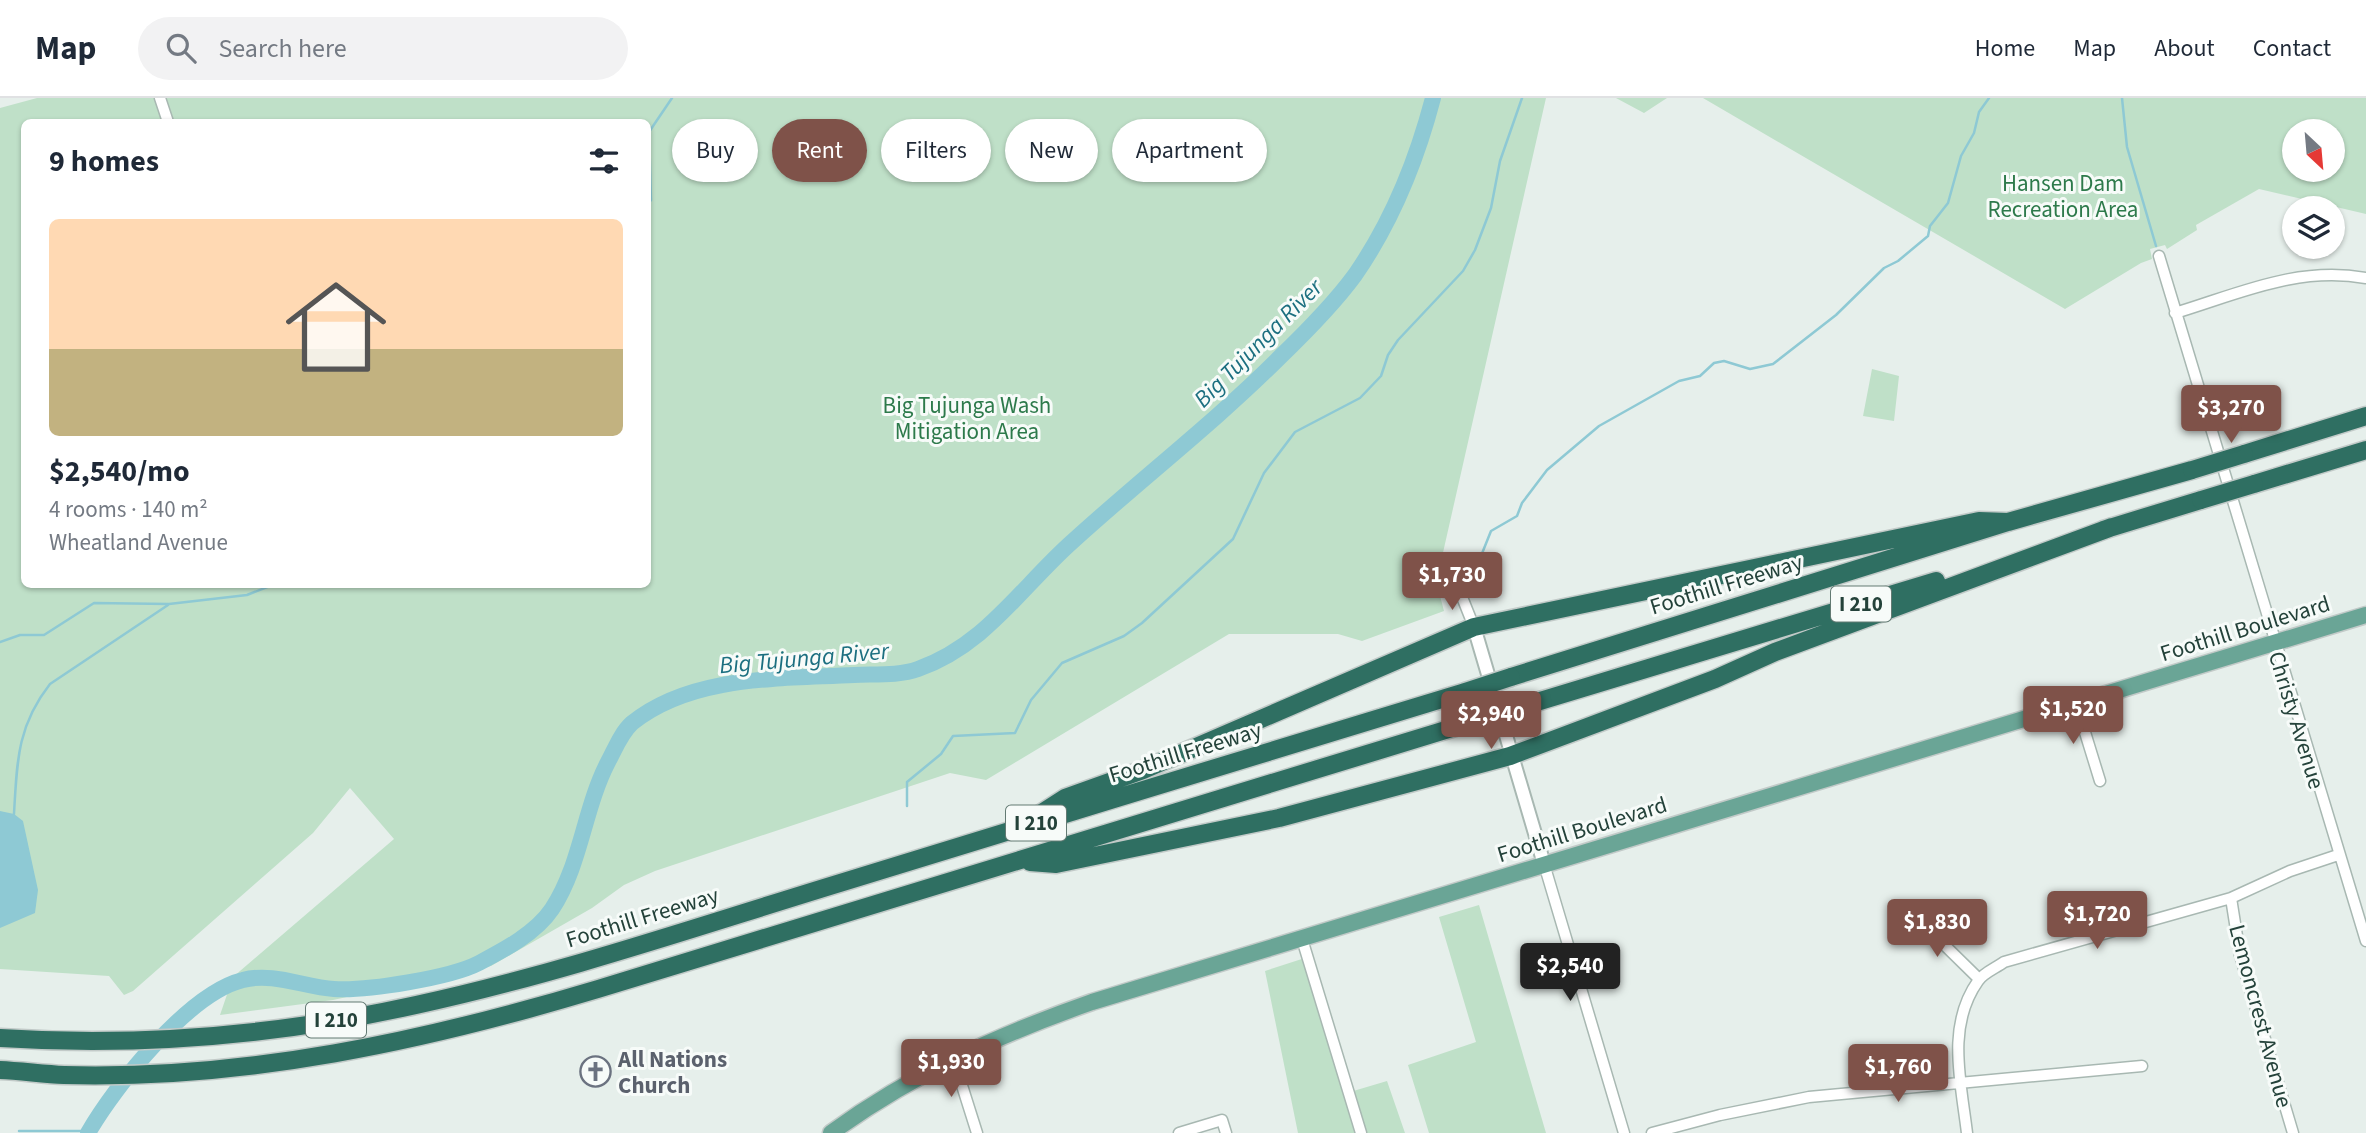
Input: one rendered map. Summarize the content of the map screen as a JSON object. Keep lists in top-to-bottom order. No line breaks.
{"streets":{"highway":["Foothill Freeway","I 210"],"main road":["Foothill Boulevard"],"street":["Christy Avenue","Lemoncrest Avenue"]},"crossings":[["Foothill Boulevard","Christy Avenue"]],"water":["Big Tujunga River"],"parks":["Hansen Dam Recreation Area","Big Tujunga Wash Mitigation Area"],"places":{"church":["All Nations Church"]},"north":"bottom right","page":{"header":"Map","search":"Search here","nav":["Home","Map","About","Contact"],"chip":["Buy","Rent","Filters","New","Apartment"],"heading":"9 homes","list":[{"name":"$2,540/mo","note":"4 rooms · 140 m² · Wheatland Avenue"}],"price":["$3,270","$1,730","$1,520","$2,940","$1,720","$1,830","$2,540","$1,930","$1,760"]}}
